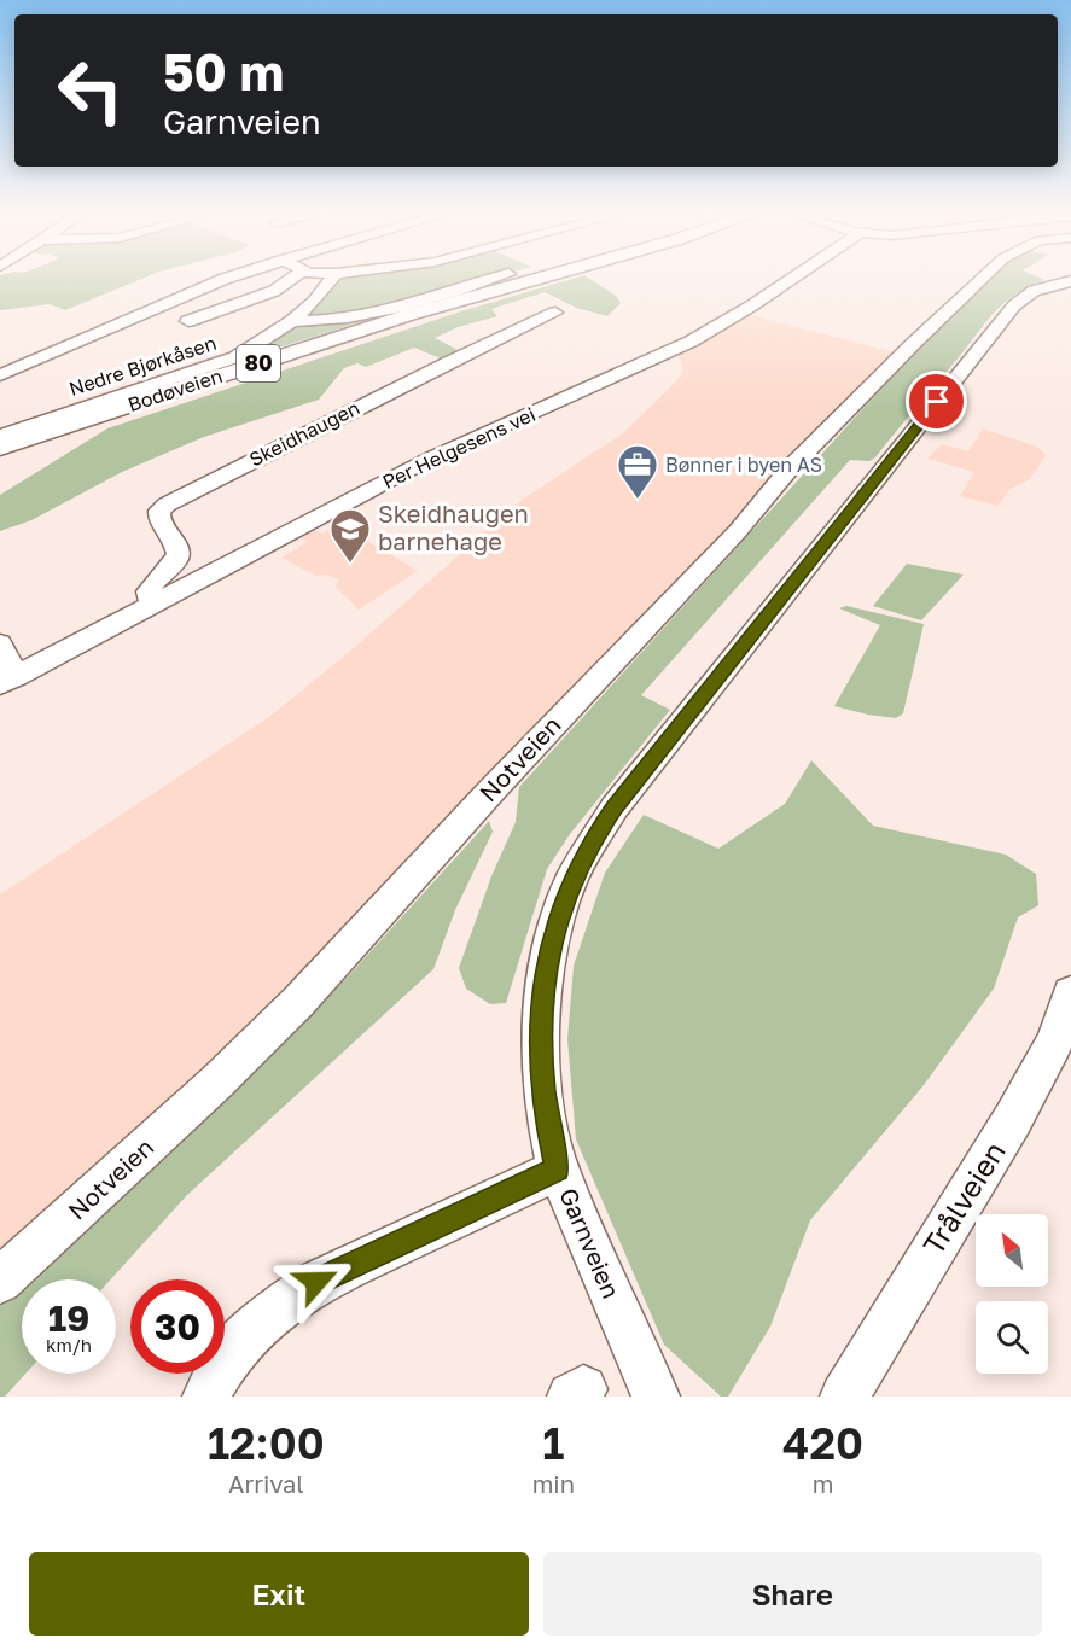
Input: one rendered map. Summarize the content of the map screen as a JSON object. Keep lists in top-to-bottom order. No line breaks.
{"streets":{"main road":["80","Bodøveien"],"street":["Nedre Bjørkåsen","Skeidhaugen","Per Helgesens vei","Notveien","Trålveien","Garnveien"]},"crossings":[["Skeidhaugen","Per Helgesens vei"]],"places":{"office":["Bønner i byen AS"],"school or university":["Skeidhaugen barnehage"]},"north":"top left","page":{"turn":["50 m","Garnveien"],"speed":"19 km/h","limit":"30","eta":["12:00","Arrival","1","min","420","m"],"buttons":["Exit","Share"]}}
